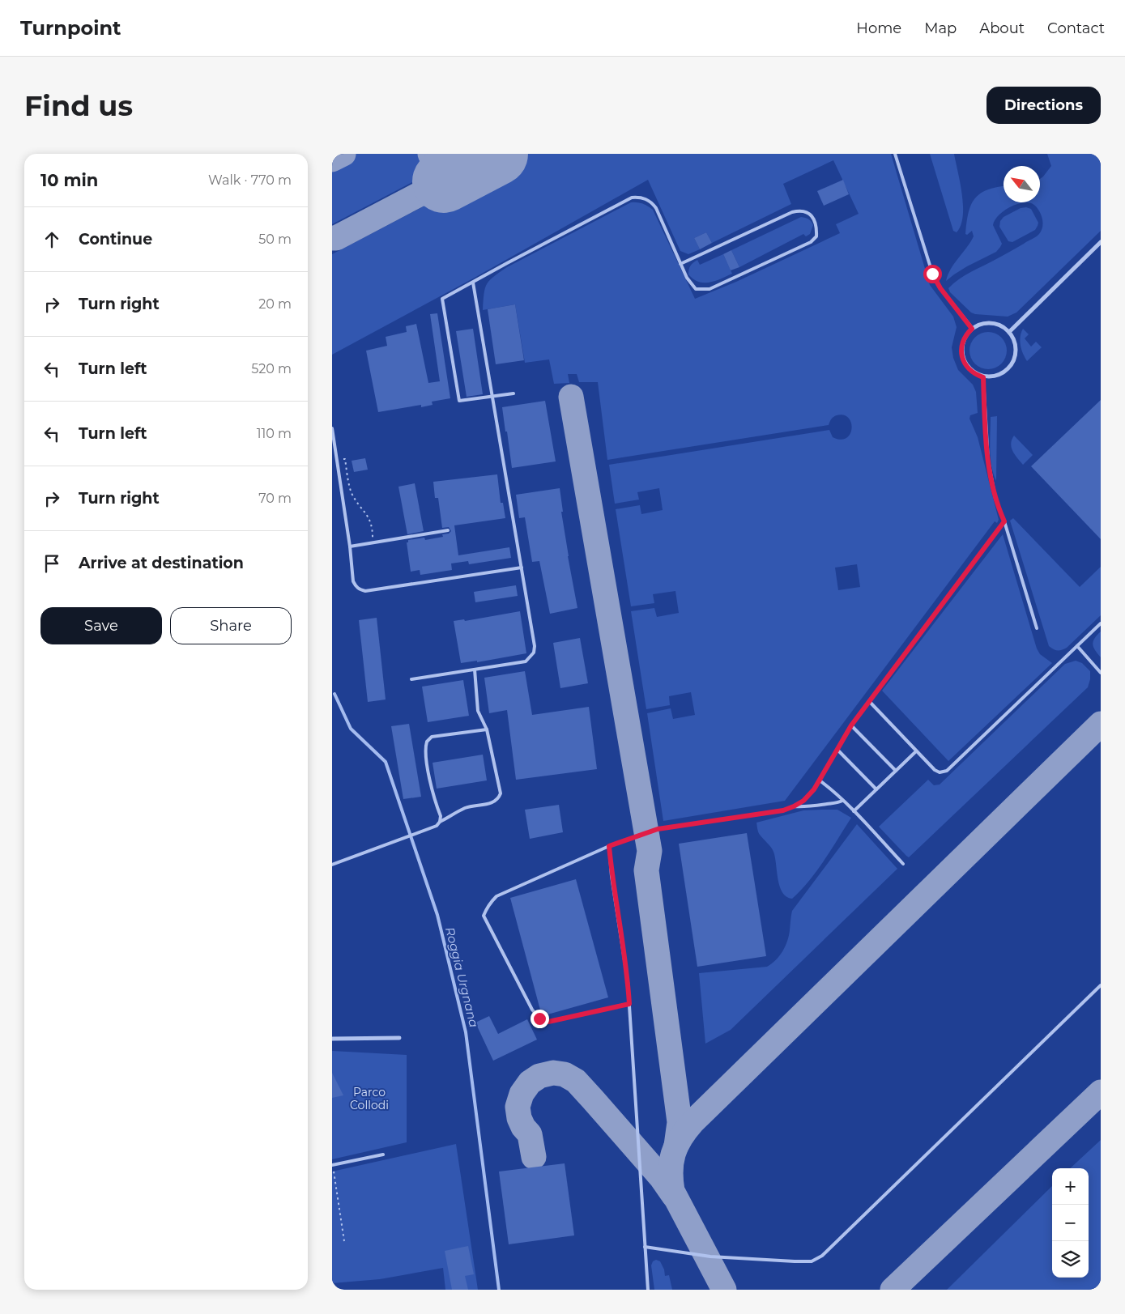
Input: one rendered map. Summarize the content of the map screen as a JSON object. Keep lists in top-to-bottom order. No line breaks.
{"water":["Roggia Urgnana"],"parks":["Parco Collodi"],"north":"top left","page":{"header":"Turnpoint","nav":["Home","Map","About","Contact"],"buttons":["Directions",["Save","Share"]],"title":"Find us","heading":["10 min","Walk · 770 m"],"list":[["Continue","50 m"],["Turn right","20 m"],["Turn left","520 m"],["Turn left","110 m"],["Turn right","70 m"],"Arrive at destination"],"map_buttons":["+","−"]}}
